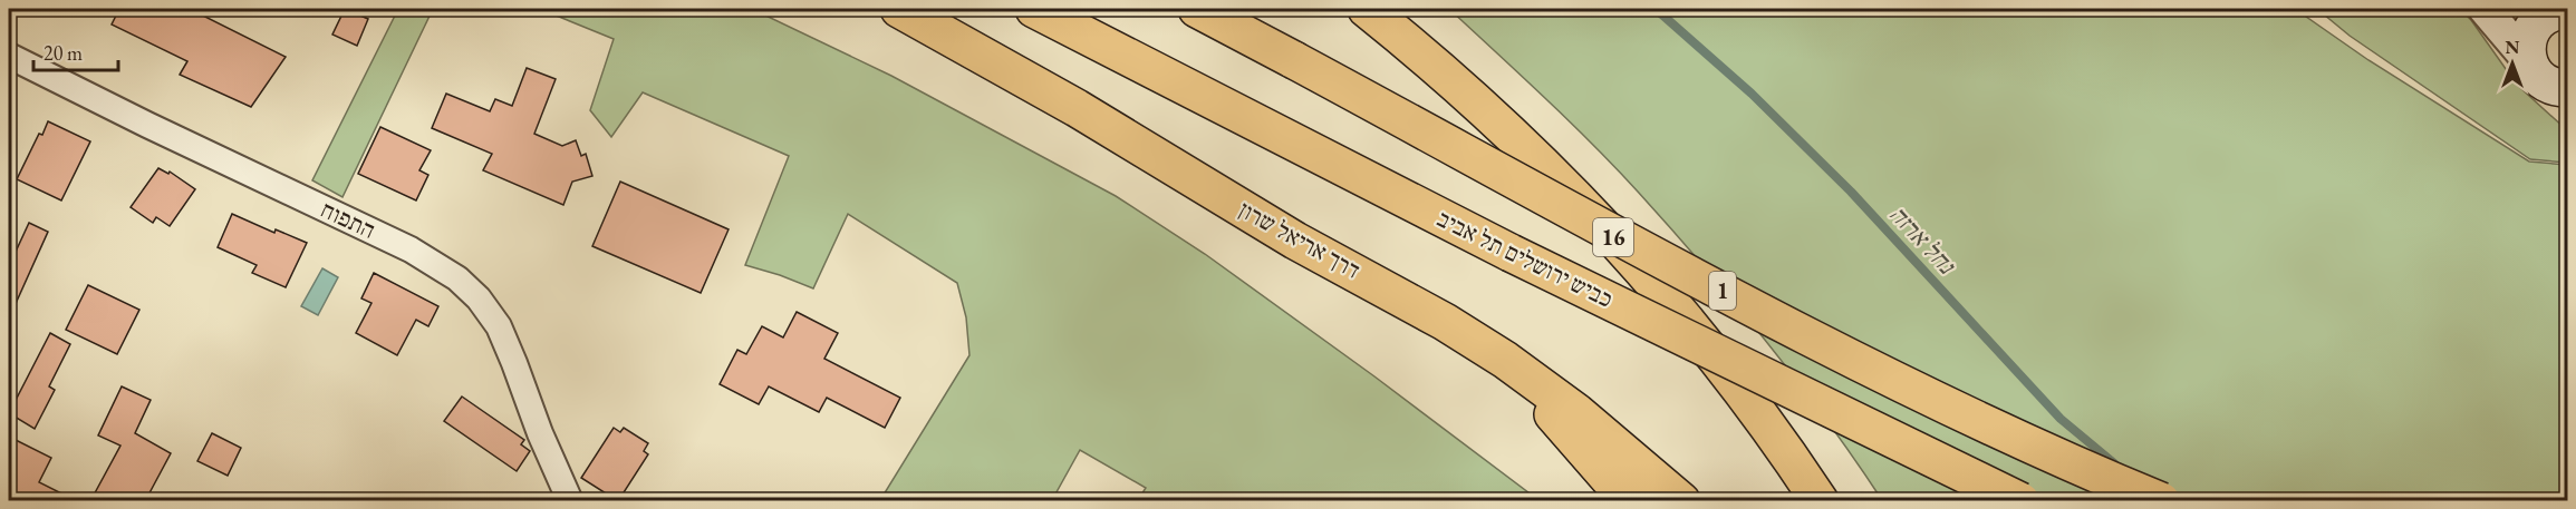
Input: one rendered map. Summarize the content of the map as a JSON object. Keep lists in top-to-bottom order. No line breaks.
{"streets":{"highway":["16","דרך אריאל שרון","כביש ירושלים תל אביב","1"],"street":["התפוח"]},"water":["נחל ארזה"],"scale_bar":"20 m","north":"top"}
